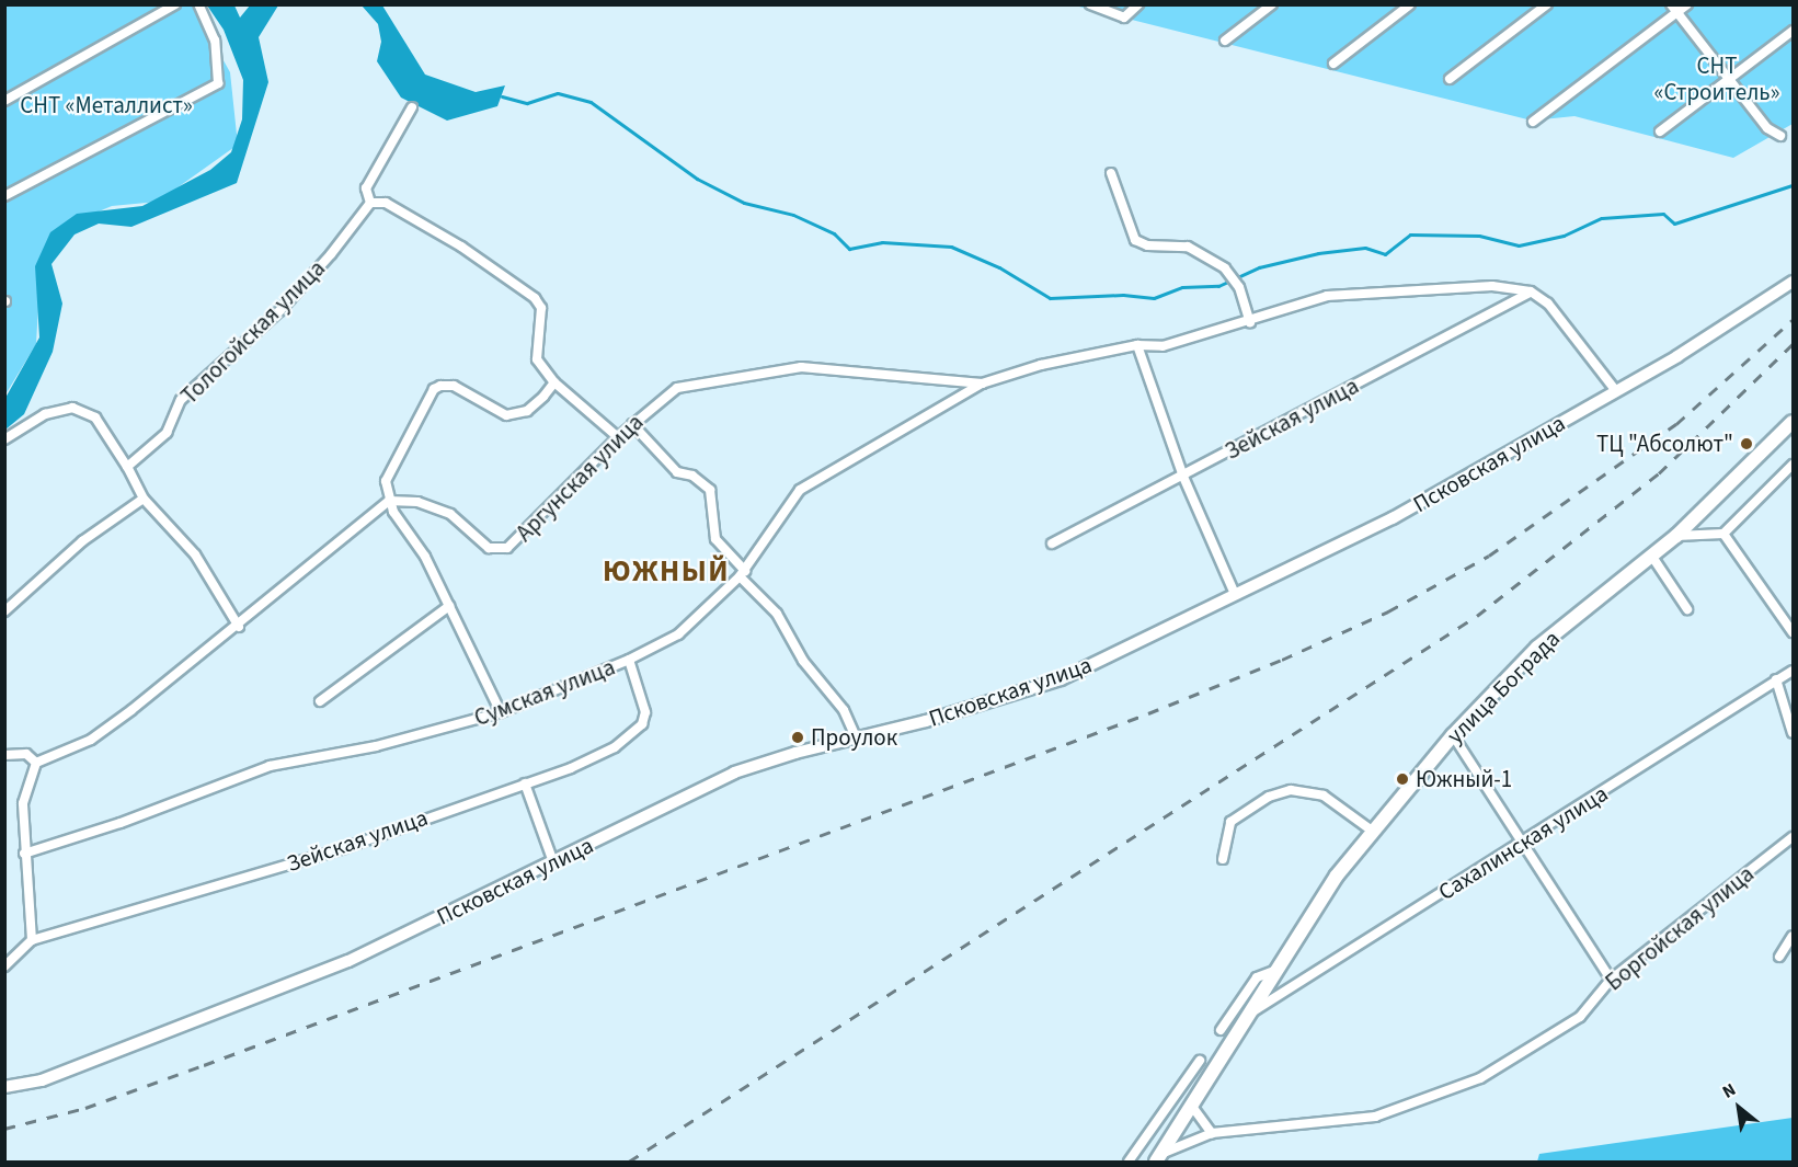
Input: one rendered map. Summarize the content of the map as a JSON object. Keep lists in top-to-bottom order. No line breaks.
{"streets":{"main road":["улица Бограда"],"street":["Тологойская улица","Зейская улица","Псковская улица","Аргунская улица","Сумская улица","Сахалинская улица","Боргойская улица"]},"crossings":[["Зейская улица","Сумская улица"],["Аргунская улица","Сумская улица"],["улица Бограда","Сахалинская улица"],["улица Бограда","Боргойская улица"]],"districts":["ЮЖНЫЙ"],"parks":["СНТ «Строитель»","СНТ «Металлист»"],"places":["ТЦ \"Абсолют\"","Проулок","Южный-1"],"north":"top left"}
